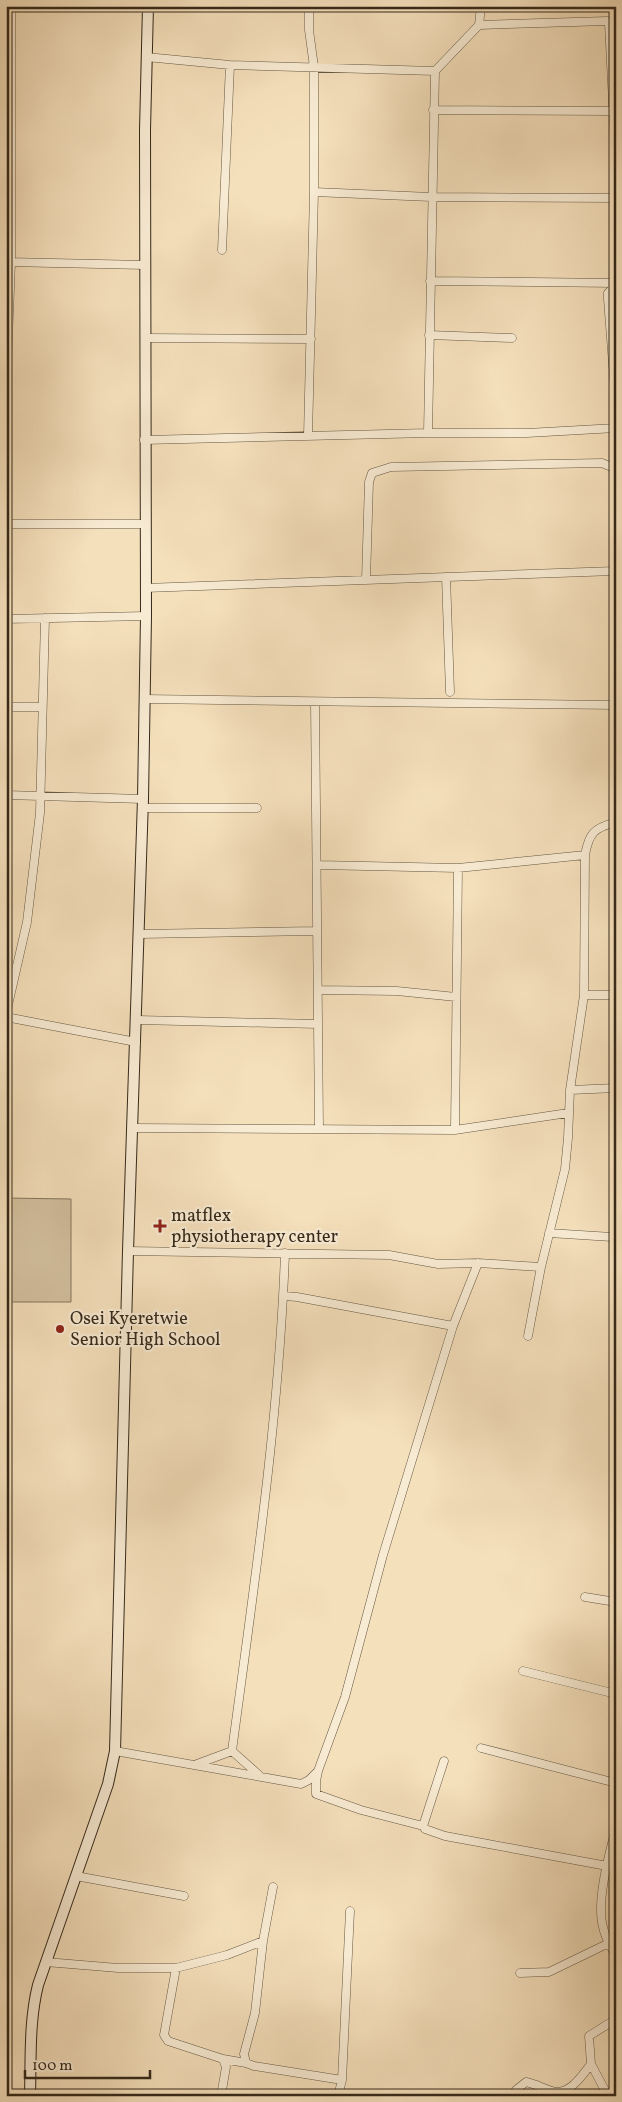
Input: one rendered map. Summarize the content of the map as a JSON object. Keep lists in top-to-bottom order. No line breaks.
{"places":{"health":["matflex physiotherapy center"],"other":["Osei Kyeretwie Senior High School"]},"scale_bar":"100 m"}
